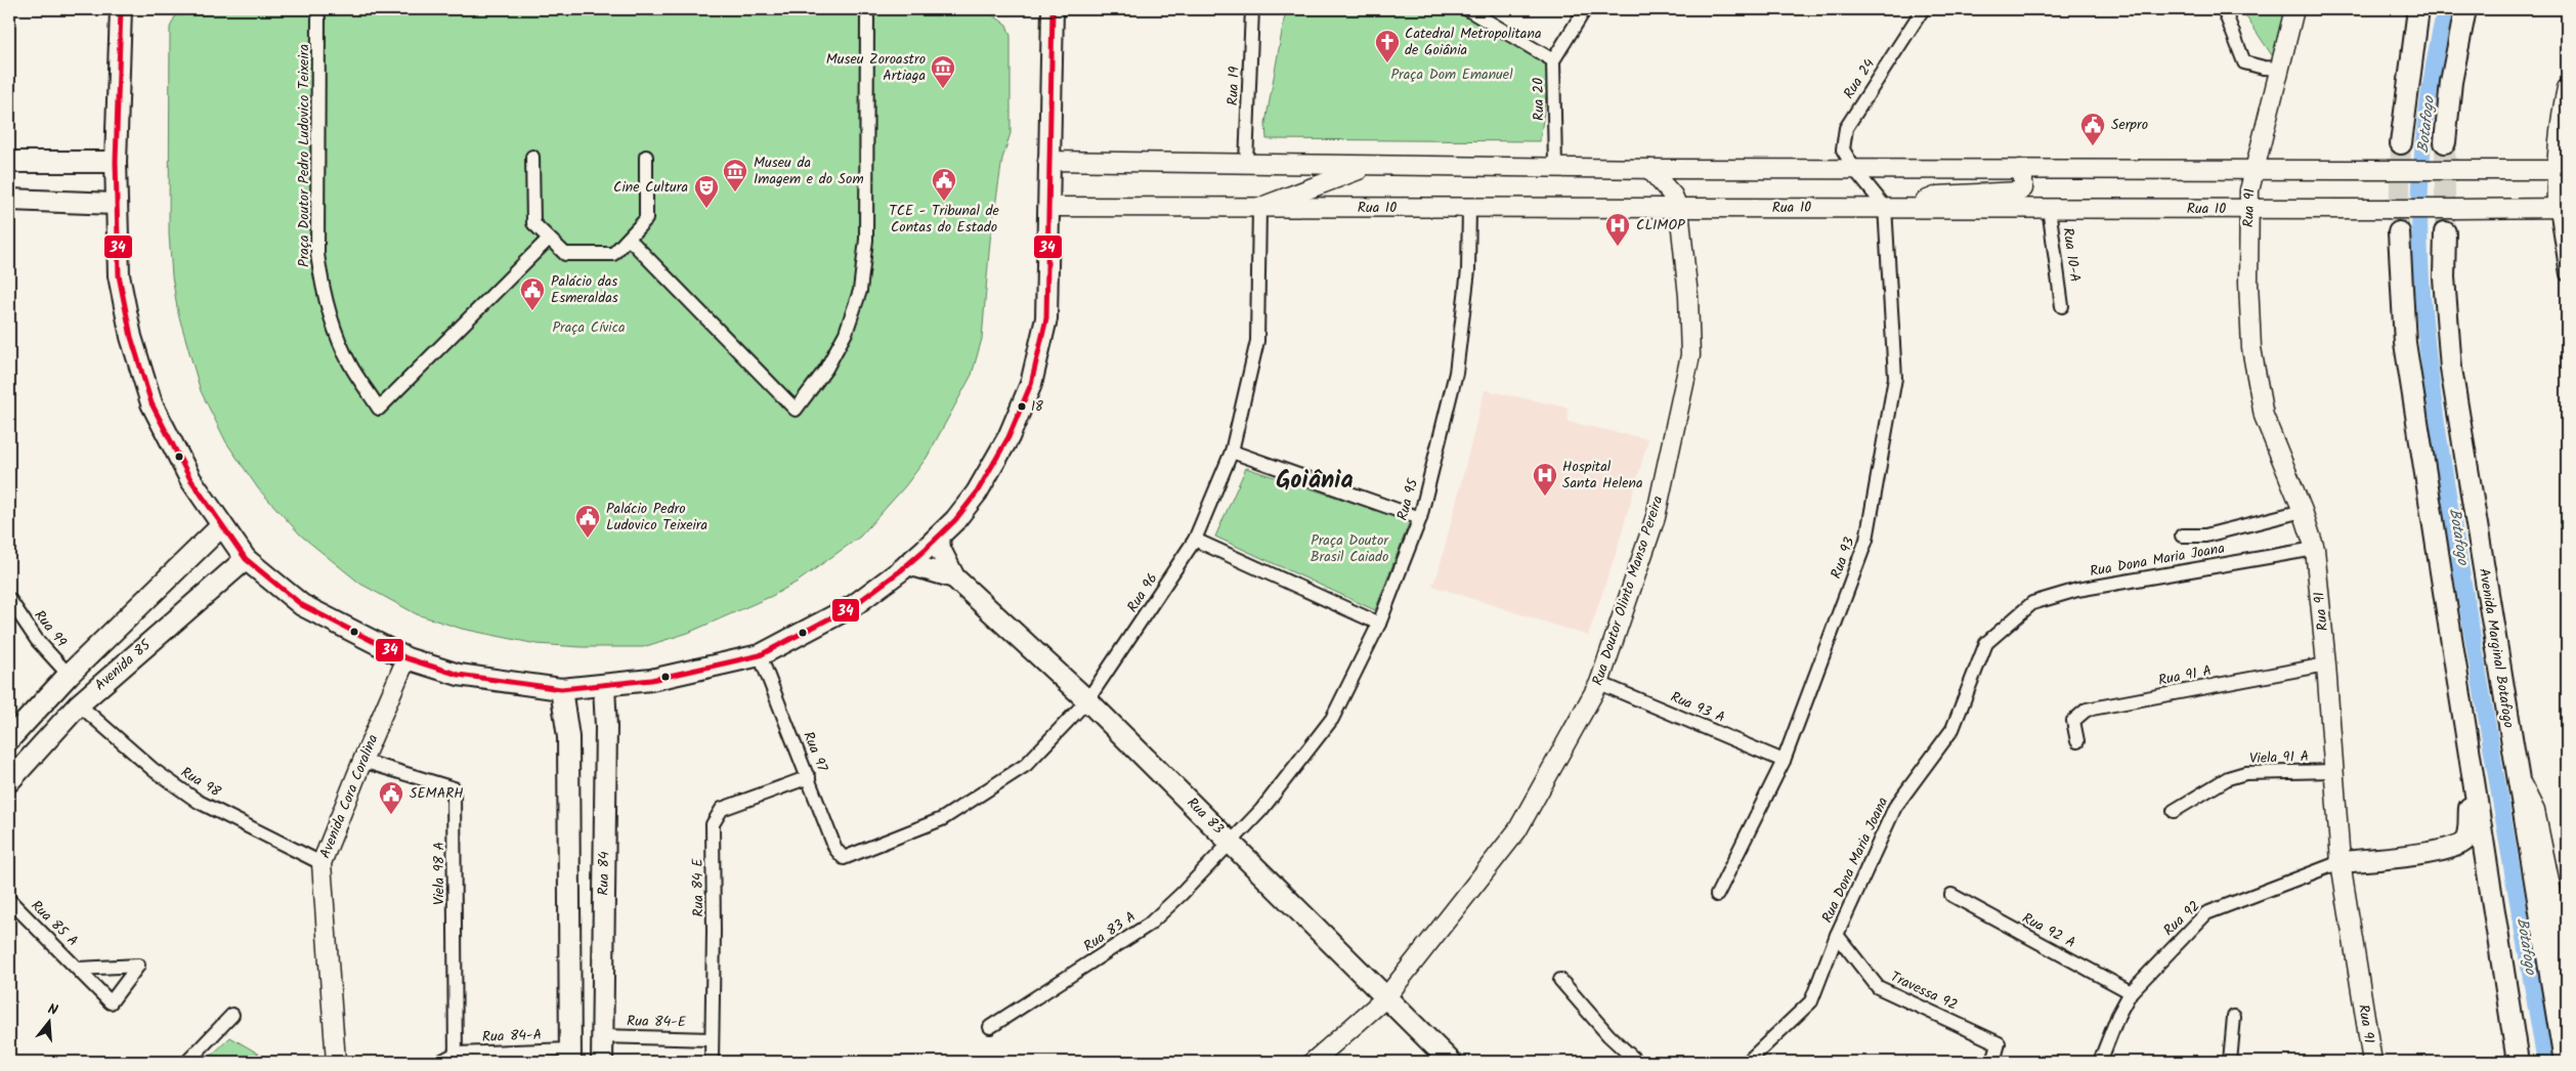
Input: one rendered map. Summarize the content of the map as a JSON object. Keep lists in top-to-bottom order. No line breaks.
{"streets":{"main road":["Rua 10","Rua 91","Rua Doutor Olinto Manso Pereira","Avenida Marginal Botafogo","Avenida 85","Avenida Cora Coralina","Rua 83","Rua 84"],"street":["Rua 24","Rua 19","Rua 20","Praça Doutor Pedro Ludovico Teixeira","Rua 10-A","Rua 95","Rua 93","Rua Dona Maria Joana","Rua 96","Rua 99","Rua 91 A","Rua 93 A","Rua 97","Viela 91 A","Rua 98","Viela 98 A","Rua 84 E","Rua 92","Rua 85 A","Rua 92 A","Rua 83 A","Travessa 92","Rua 84-E","Rua 84-A"]},"crossings":[["Rua 24","Rua 10"],["Rua 24","Rua 93"],["Rua 10","Rua 91"],["Rua 10","Rua 10-A"],["Rua 10","Rua 95"],["Rua 10","Rua 93"],["Rua 10","Rua Doutor Olinto Manso Pereira"],["Rua 10","Rua 96"],["Rua 91","Rua Dona Maria Joana"],["Rua 91","Rua 91 A"],["Rua 91","Viela 91 A"],["Rua 91","Rua 92"],["Rua 95","Rua 83"],["Rua 95","Rua 83 A"],["Rua 93","Rua 93 A"],["Rua Dona Maria Joana","Travessa 92"],["Rua Doutor Olinto Manso Pereira","Rua 93 A"],["Rua Doutor Olinto Manso Pereira","Rua 83"],["Rua 96","Rua 97"],["Rua 96","Rua 83"],["Rua 99","Avenida 85"],["Avenida 85","Rua 98"],["Rua 97","Rua 84 E"],["Rua 98","Avenida Cora Coralina"],["Avenida Cora Coralina","Viela 98 A"],["Rua 83","Rua 83 A"],["Viela 98 A","Rua 84-A"],["Rua 84","Rua 84-E"],["Rua 84 E","Rua 84-E"],["Rua 92","Rua 92 A"]],"districts":["Goiânia"],"water":["Botafogo"],"parks":["Praça Dom Emanuel","Praça Cívica","Praça Doutor Brasil Caiado"],"places":{"church":["Catedral Metropolitana de Goiânia"],"museum":["Museu Zoroastro Artiaga","Museu da Imagem e do Som"],"public building":["Serpro","TCE - Tribunal de Contas do Estado","Palácio das Esmeraldas","Palácio Pedro Ludovico Teixeira","SEMARH"],"theatre":["Cine Cultura"],"hospital":["CLIMOP","Hospital Santa Helena"],"other":["18"]},"lines":["transit line 34"],"north":"top"}
